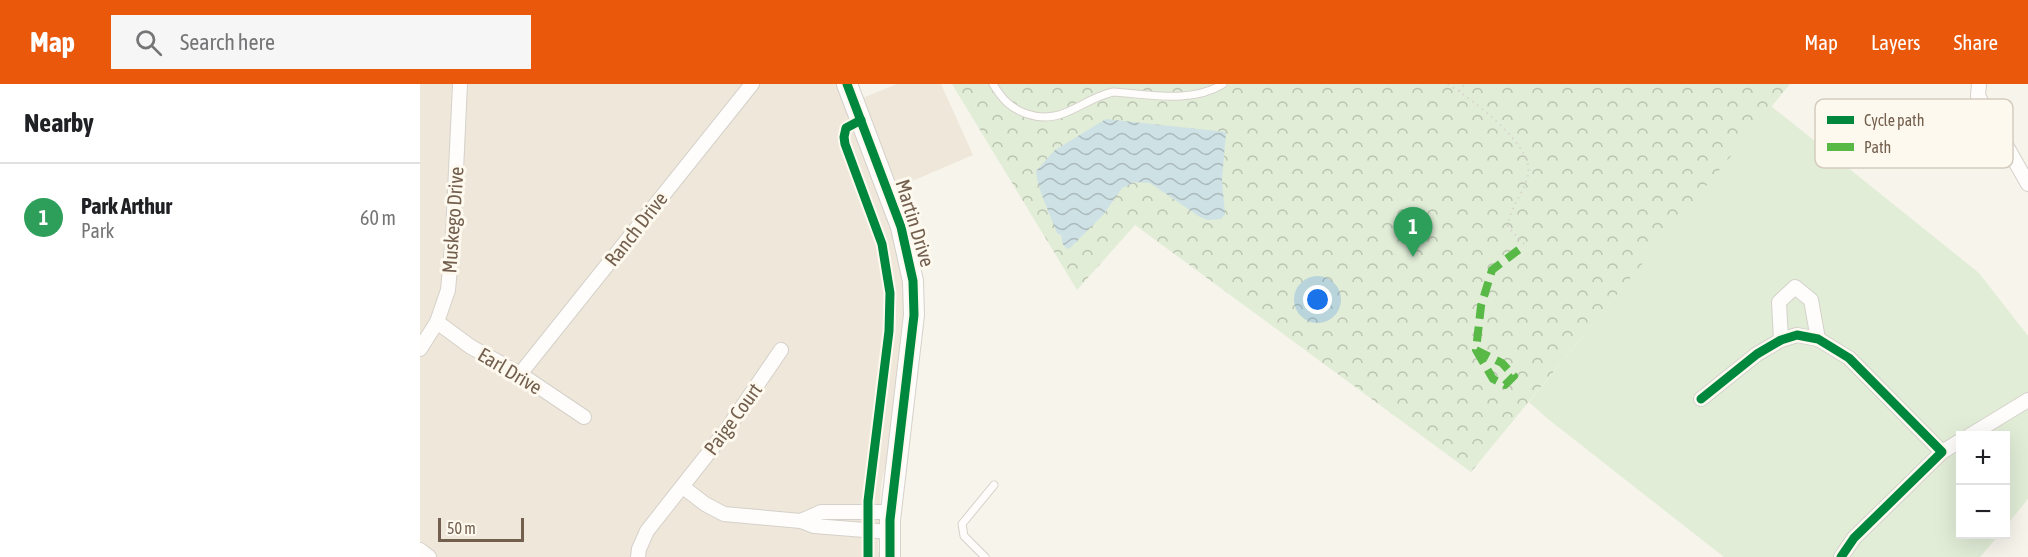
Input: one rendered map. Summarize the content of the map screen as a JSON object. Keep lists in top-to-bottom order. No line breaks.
{"streets":{"street":["Muskego Drive","Martin Drive","Ranch Drive","Earl Drive","Paige Court"]},"crossings":[["Muskego Drive","Earl Drive"],["Ranch Drive","Earl Drive"]],"legend":["Cycle path","Path"],"scale_bar":"50 m","page":{"header":"Map","search":"Search here","nav":["Map","Layers","Share"],"heading":"Nearby","list":[{"mark":"1","name":"Park Arthur","note":"Park","value":"60 m"}],"pins":"1","map_buttons":["+","−"],"scale":"50 m"}}
